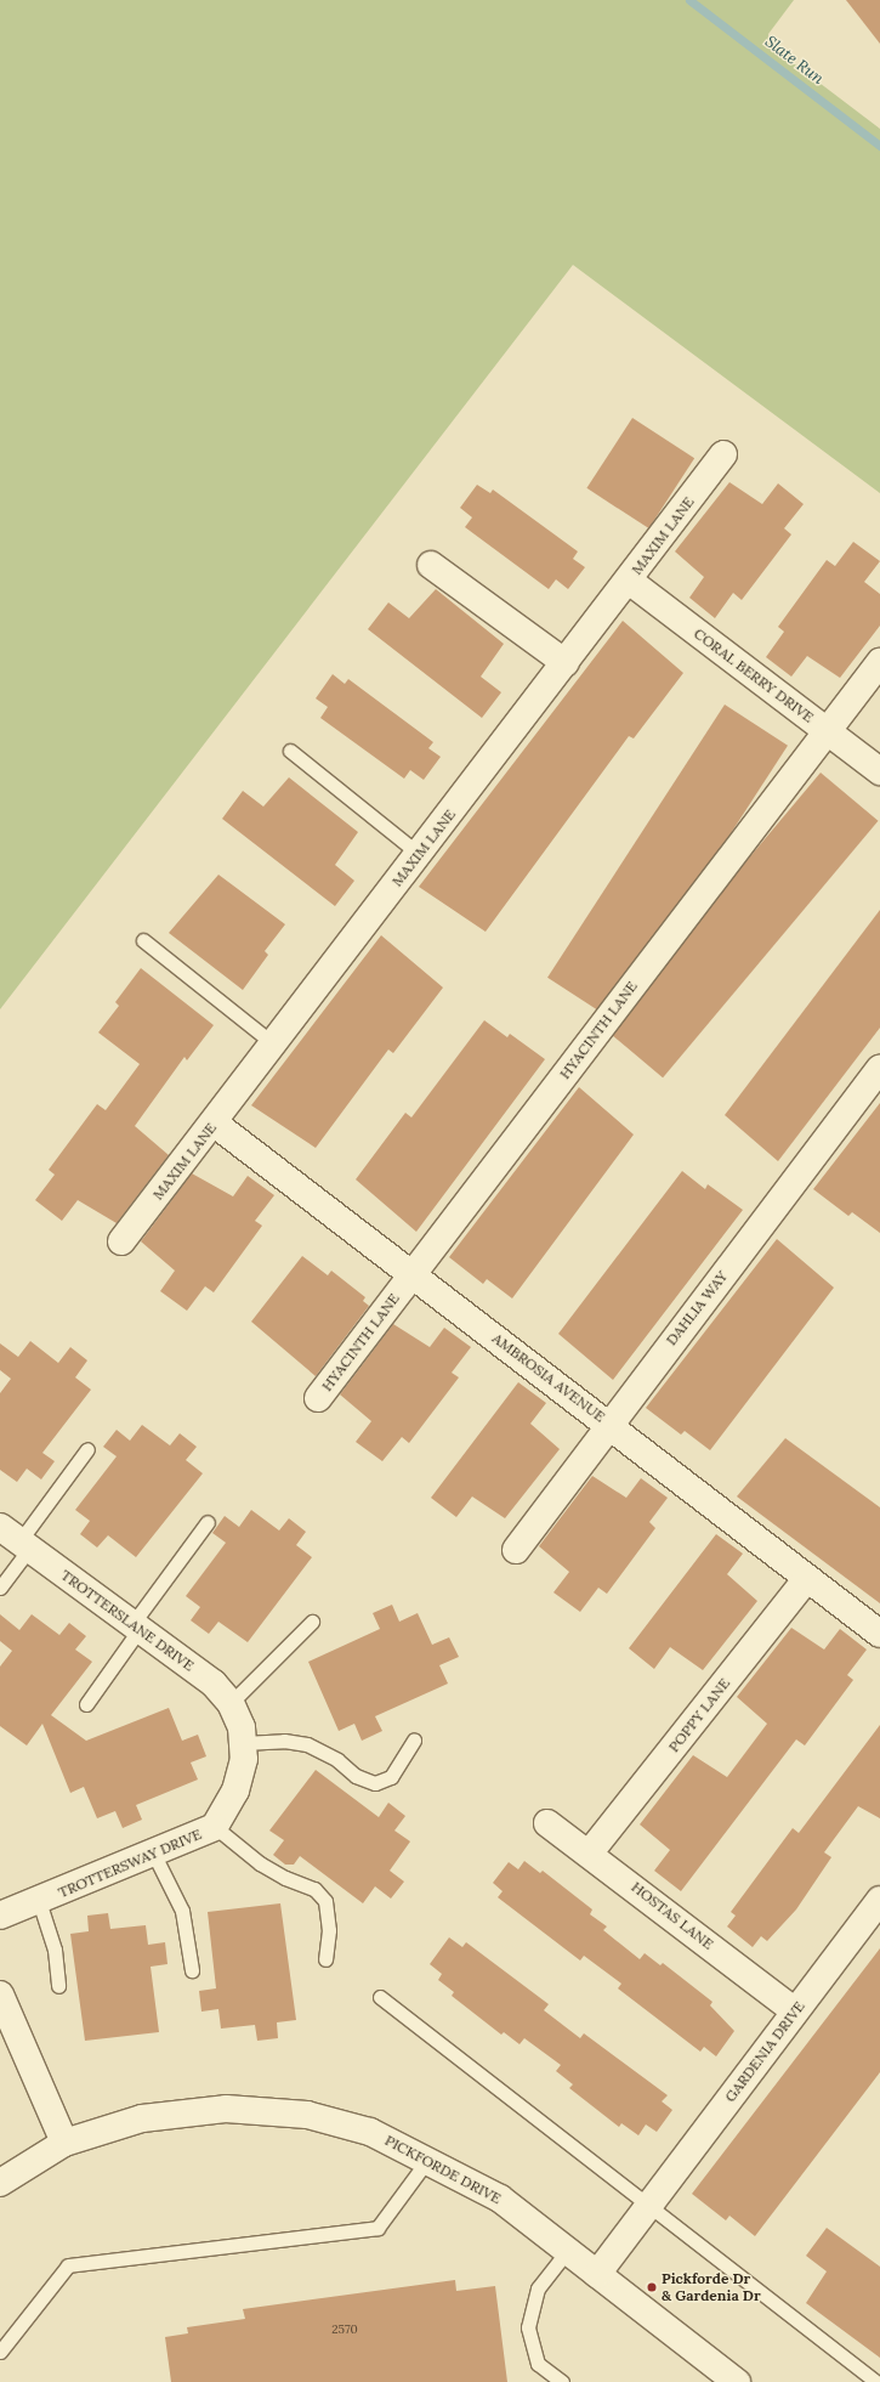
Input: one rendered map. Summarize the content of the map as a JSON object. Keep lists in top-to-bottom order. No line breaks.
{"streets":{"street":["MAXIM LANE","CORAL BERRY DRIVE","HYACINTH LANE","DAHLIA WAY","AMBROSIA AVENUE","TROTTERSLANE DRIVE","POPPY LANE","TROTTERSWAY DRIVE","HOSTAS LANE","GARDENIA DRIVE","PICKFORDE DRIVE"]},"crossings":[["MAXIM LANE","CORAL BERRY DRIVE"],["MAXIM LANE","AMBROSIA AVENUE"],["CORAL BERRY DRIVE","HYACINTH LANE"],["HYACINTH LANE","AMBROSIA AVENUE"],["DAHLIA WAY","AMBROSIA AVENUE"],["AMBROSIA AVENUE","POPPY LANE"],["TROTTERSLANE DRIVE","TROTTERSWAY DRIVE"],["POPPY LANE","HOSTAS LANE"],["HOSTAS LANE","GARDENIA DRIVE"],["GARDENIA DRIVE","PICKFORDE DRIVE"]],"water":["Slate Run"],"places":["Pickforde Dr & Gardenia Dr"],"house_numbers":["2570"]}
